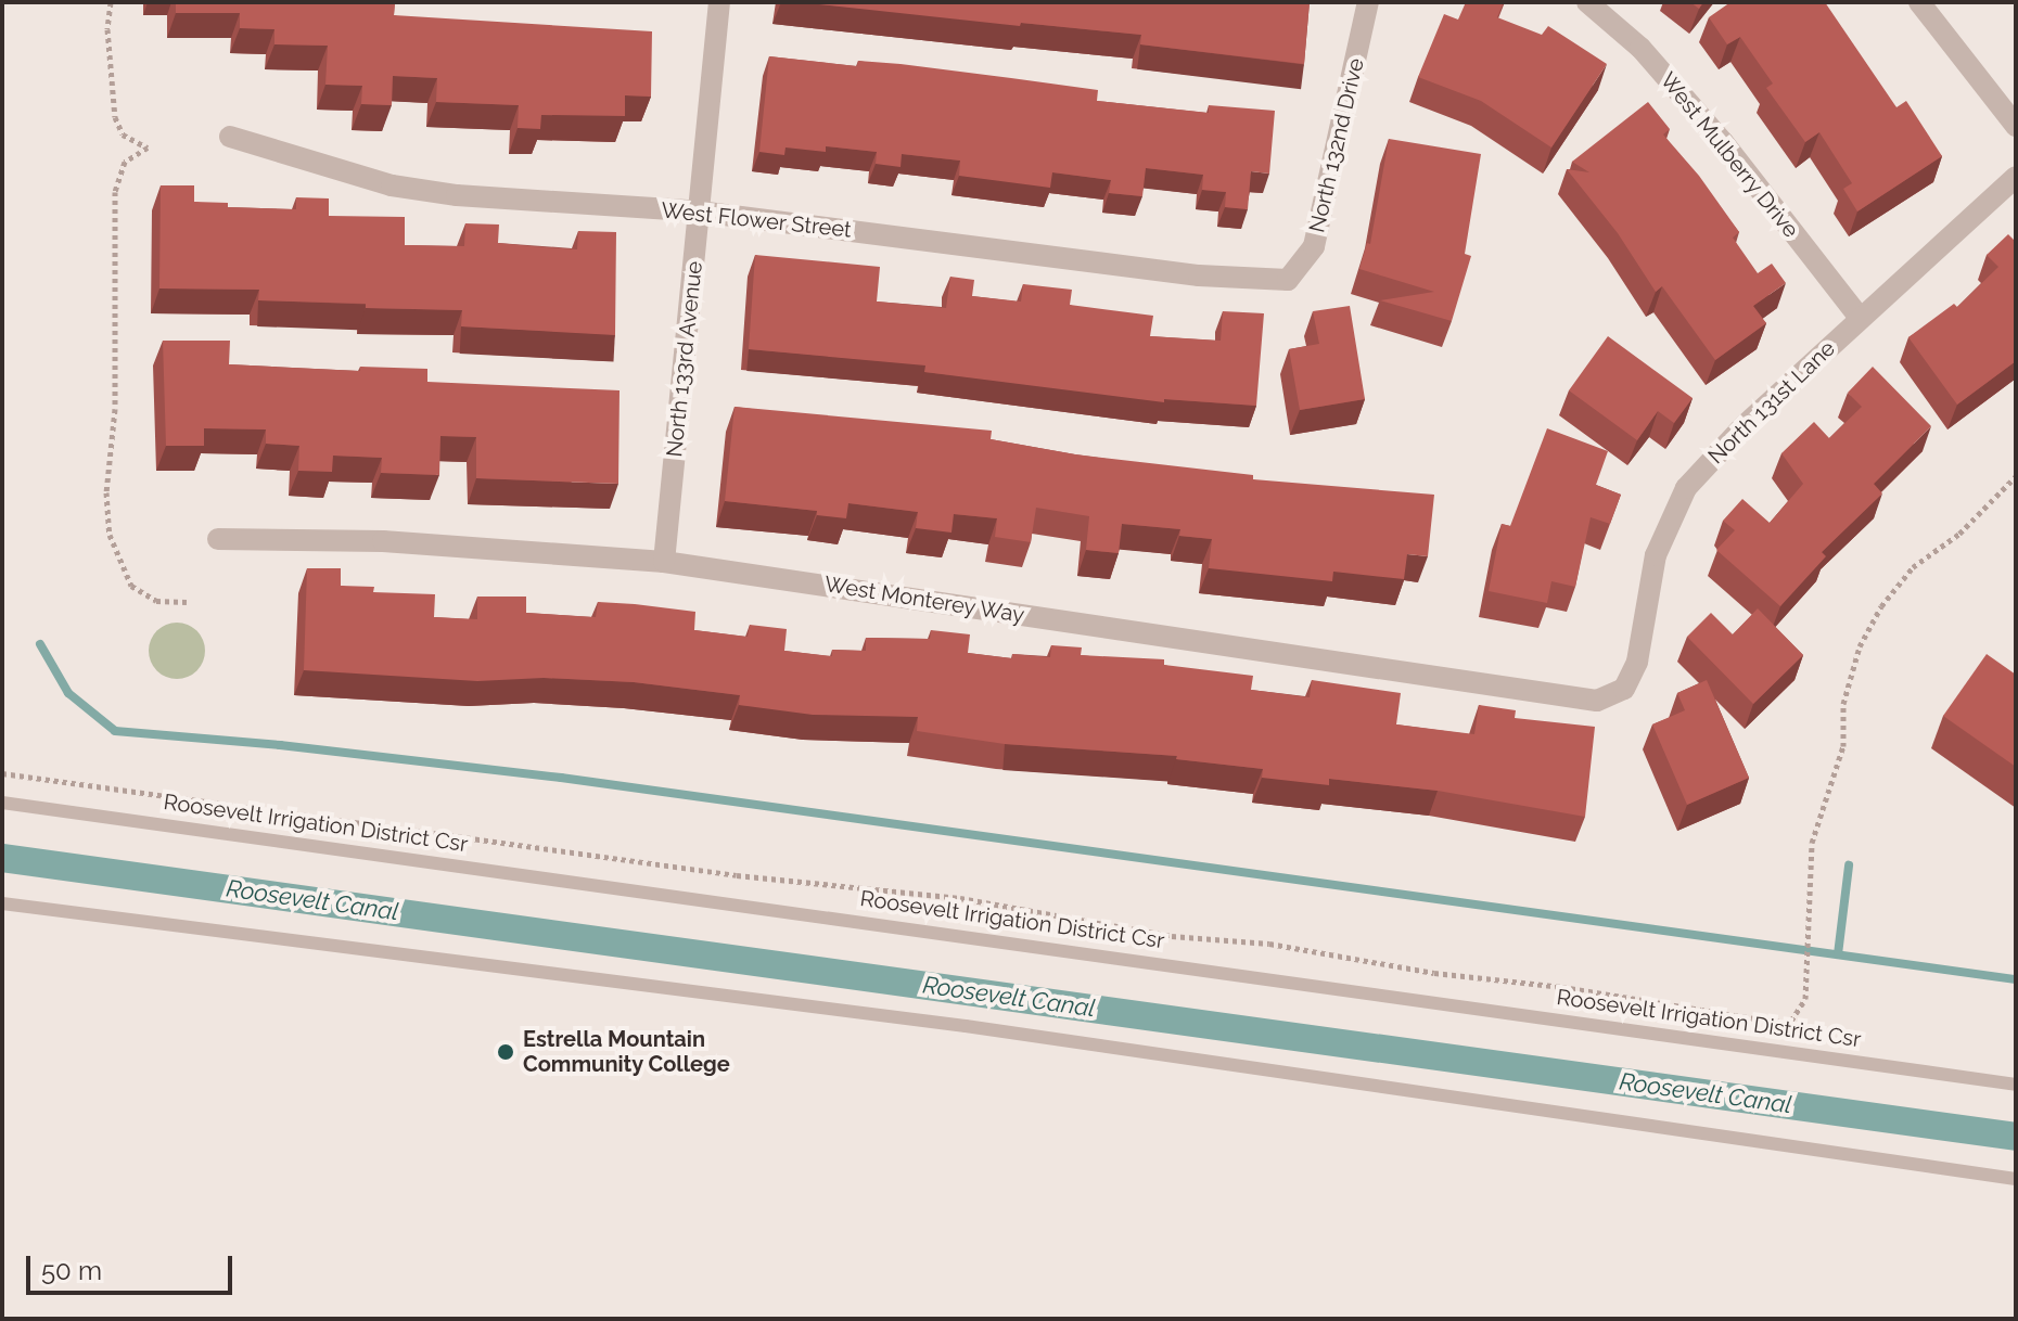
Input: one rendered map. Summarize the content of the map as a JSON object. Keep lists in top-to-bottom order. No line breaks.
{"streets":{"street":["North 132nd Drive","West Mulberry Drive","West Flower Street","North 133rd Avenue","North 131st Lane","West Monterey Way"],"lane":["Roosevelt Irrigation District Csr"]},"crossings":[["North 132nd Drive","West Flower Street"],["West Mulberry Drive","North 131st Lane"],["West Flower Street","North 133rd Avenue"],["North 133rd Avenue","West Monterey Way"],["North 131st Lane","West Monterey Way"]],"water":["Roosevelt Canal"],"places":["Estrella Mountain Community College"],"scale_bar":"50 m"}
